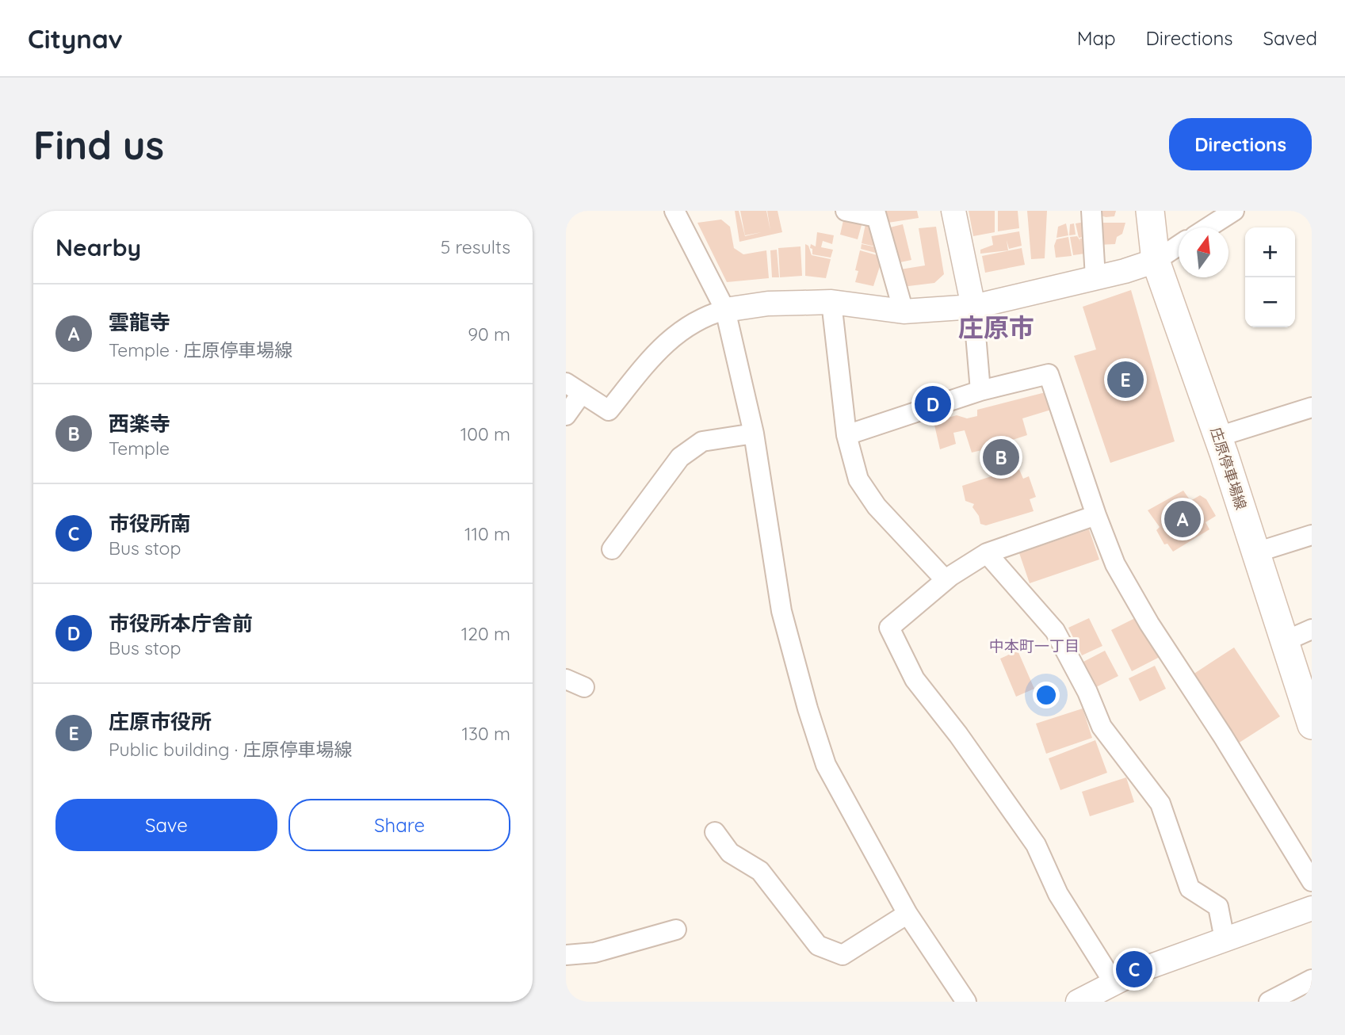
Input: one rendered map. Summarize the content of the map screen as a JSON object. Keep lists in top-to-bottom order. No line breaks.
{"streets":{"main road":["庄原停車場線"]},"districts":["庄原市","中本町一丁目"],"north":"top","page":{"header":"Citynav","nav":["Map","Directions","Saved"],"buttons":["Directions",["Save","Share"]],"title":"Find us","heading":["Nearby","5 results"],"map_buttons":["+","−"],"list":[{"mark":"A","name":"雲龍寺","note":"Temple · 庄原停車場線","value":"90 m"},{"mark":"B","name":"西楽寺","note":"Temple","value":"100 m"},{"mark":"C","name":"市役所南","note":"Bus stop","value":"110 m"},{"mark":"D","name":"市役所本庁舎前","note":"Bus stop","value":"120 m"},{"mark":"E","name":"庄原市役所","note":"Public building · 庄原停車場線","value":"130 m"}],"pins":["E","D","B","A","C"]}}
